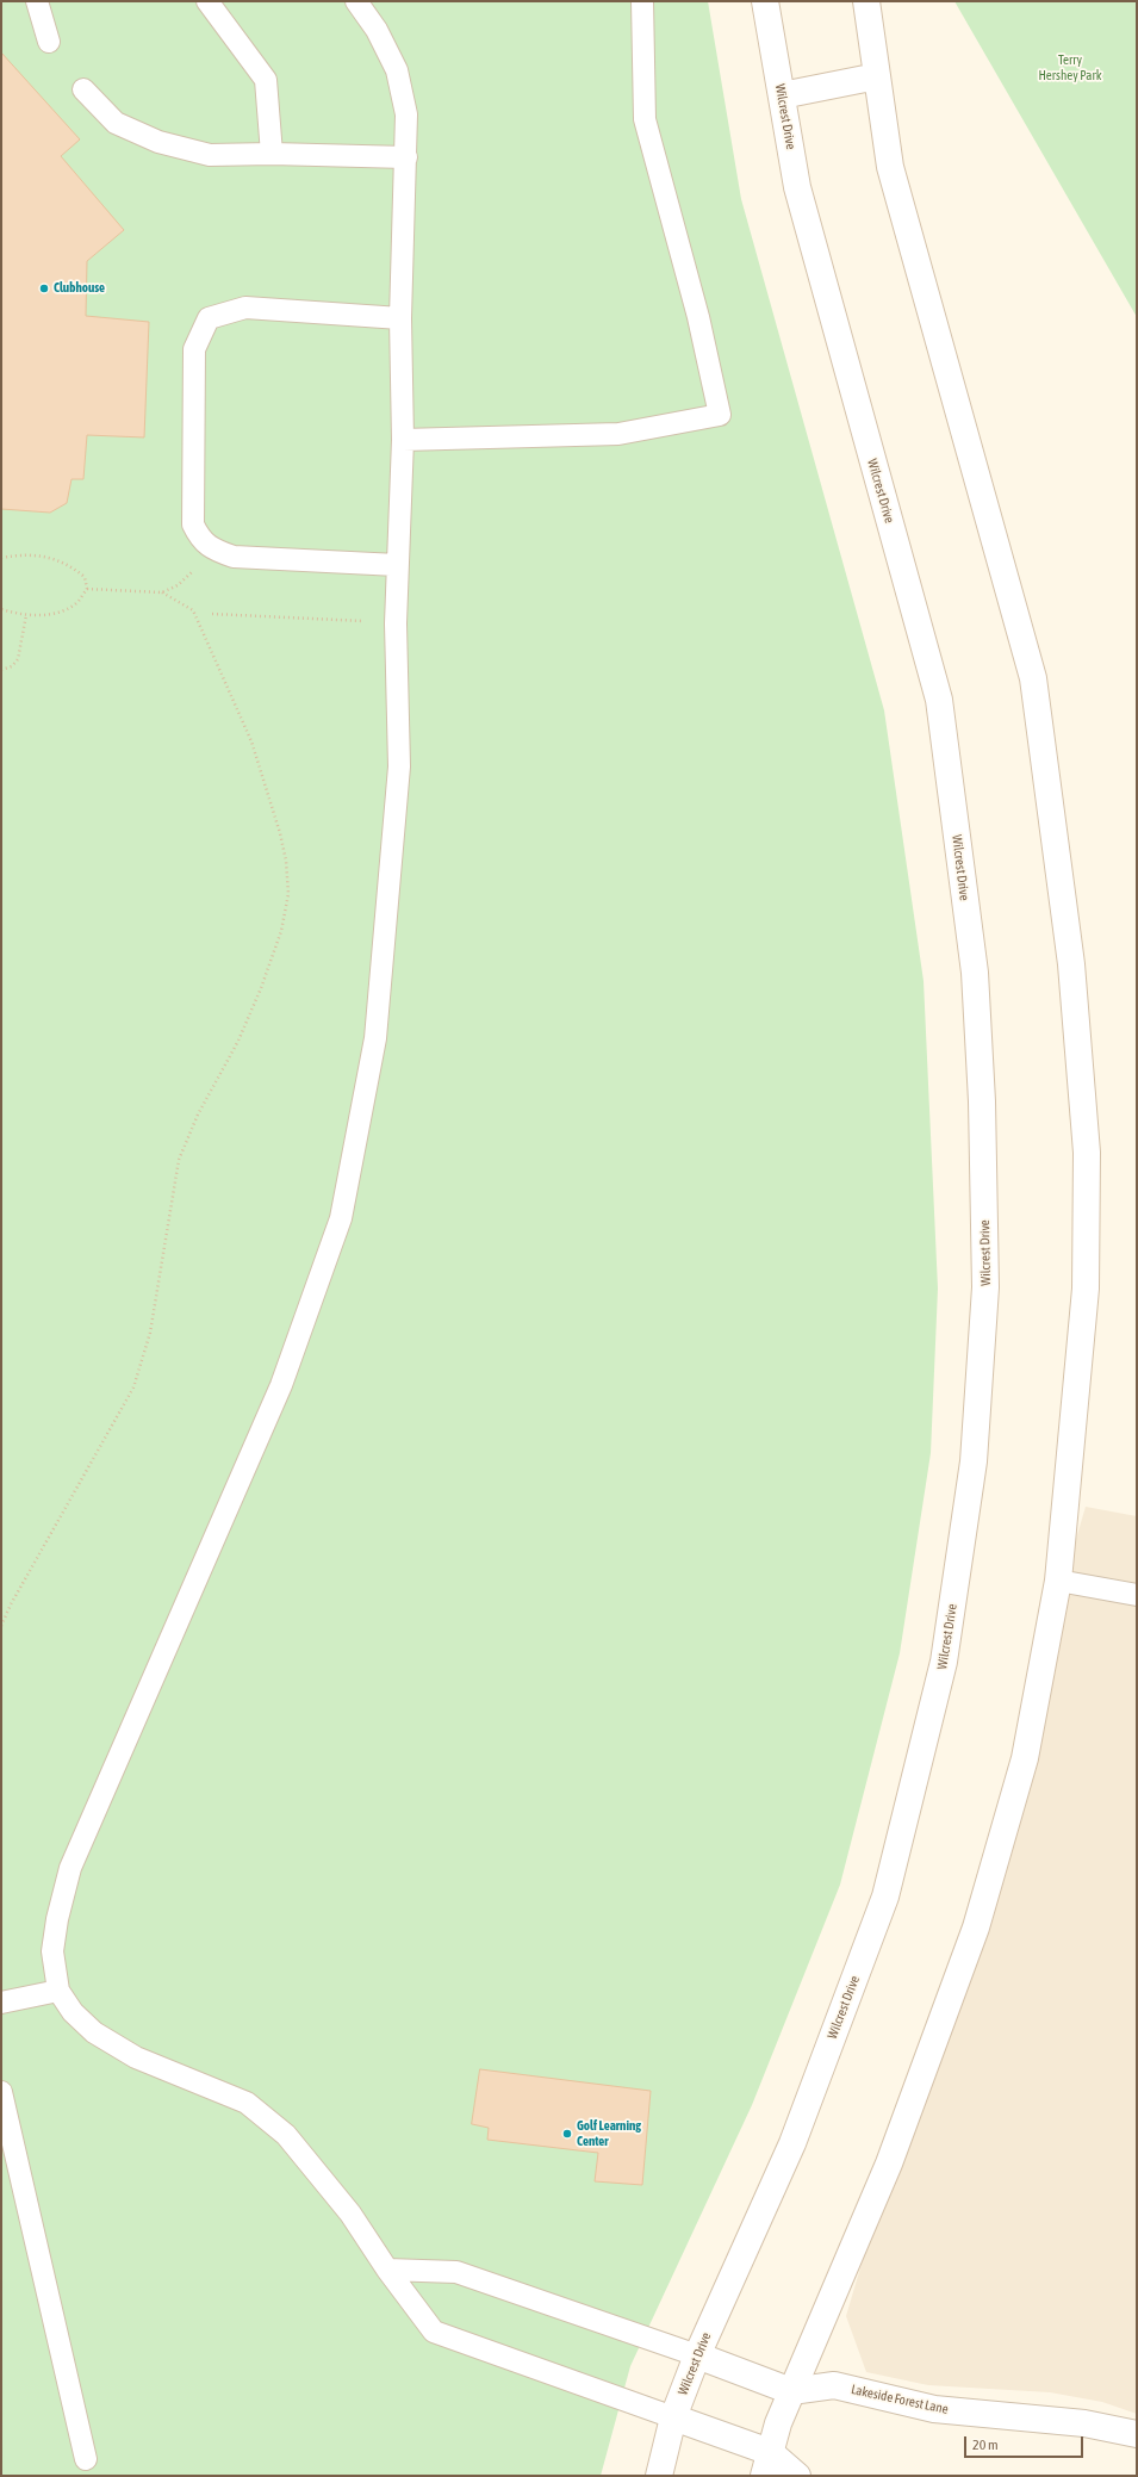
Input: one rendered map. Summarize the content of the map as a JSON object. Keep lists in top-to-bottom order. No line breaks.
{"streets":{"main road":["Wilcrest Drive","Lakeside Forest Lane"]},"crossings":[["Wilcrest Drive","Lakeside Forest Lane"]],"parks":["Terry Hershey Park"],"places":["Clubhouse","Golf Learning Center"],"scale_bar":"20 m"}
